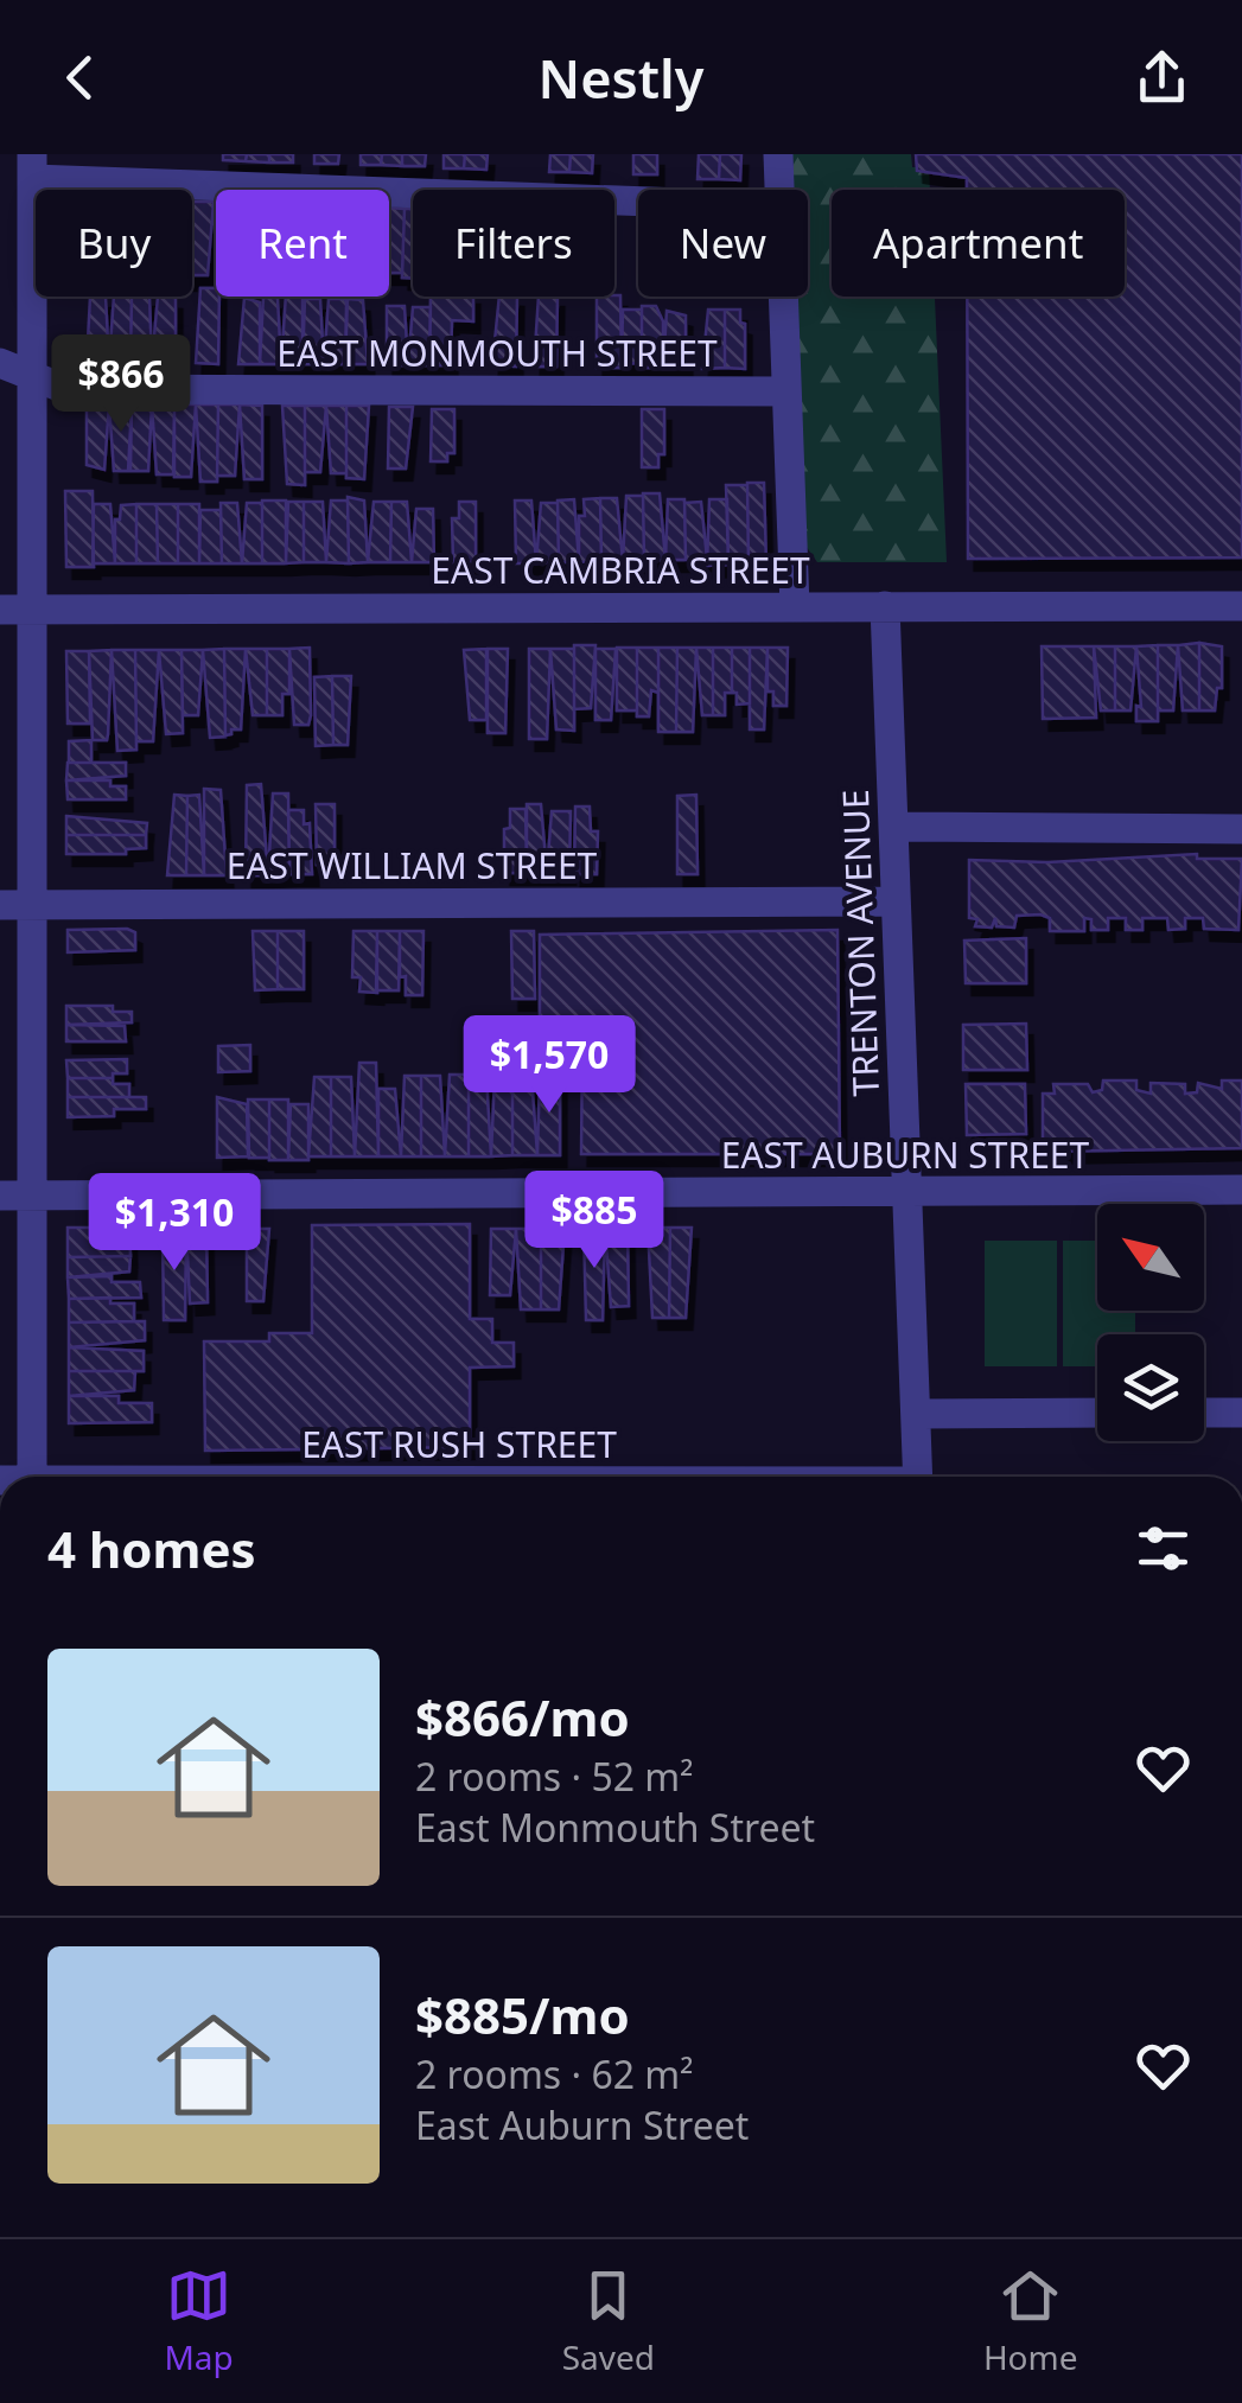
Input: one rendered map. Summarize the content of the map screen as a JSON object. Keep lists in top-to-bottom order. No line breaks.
{"streets":{"street":["EAST MONMOUTH STREET","EAST CAMBRIA STREET","EAST WILLIAM STREET","TRENTON AVENUE","EAST AUBURN STREET"]},"crossings":[["EAST CAMBRIA STREET","TRENTON AVENUE"],["EAST WILLIAM STREET","TRENTON AVENUE"],["TRENTON AVENUE","EAST AUBURN STREET"]],"north":"top left","page":{"header":"Nestly","chip":["Buy","Rent","Filters","New","Apartment"],"price":["$866","$1,570","$885","$1,310"],"heading":"4 homes","list":[{"name":"$866/mo","note":"2 rooms · 52 m² · East Monmouth Street"},{"name":"$885/mo","note":"2 rooms · 62 m² · East Auburn Street"}],"tabs":["Map","Saved","Home"]}}
